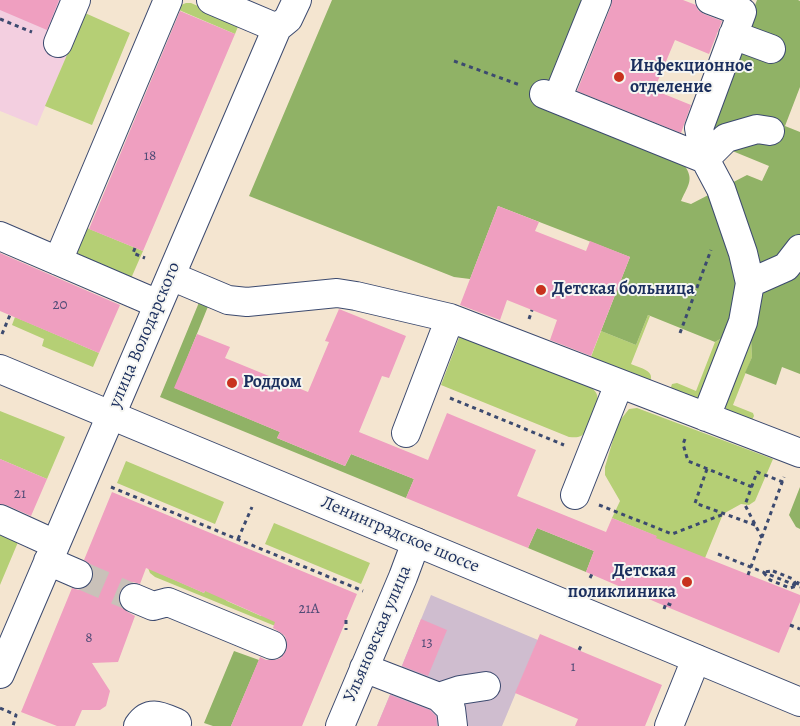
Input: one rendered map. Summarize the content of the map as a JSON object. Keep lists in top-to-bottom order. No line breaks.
{"streets":{"street":["улица Володарского","Ленинградское шоссе","Ульяновская улица"]},"crossings":[["улица Володарского","Ленинградское шоссе"],["Ленинградское шоссе","Ульяновская улица"]],"places":["Инфекционное отделение","Детская больница","Роддом","Детская поликлиника"],"house_numbers":["18","20","21","21А","8","13","1"]}
